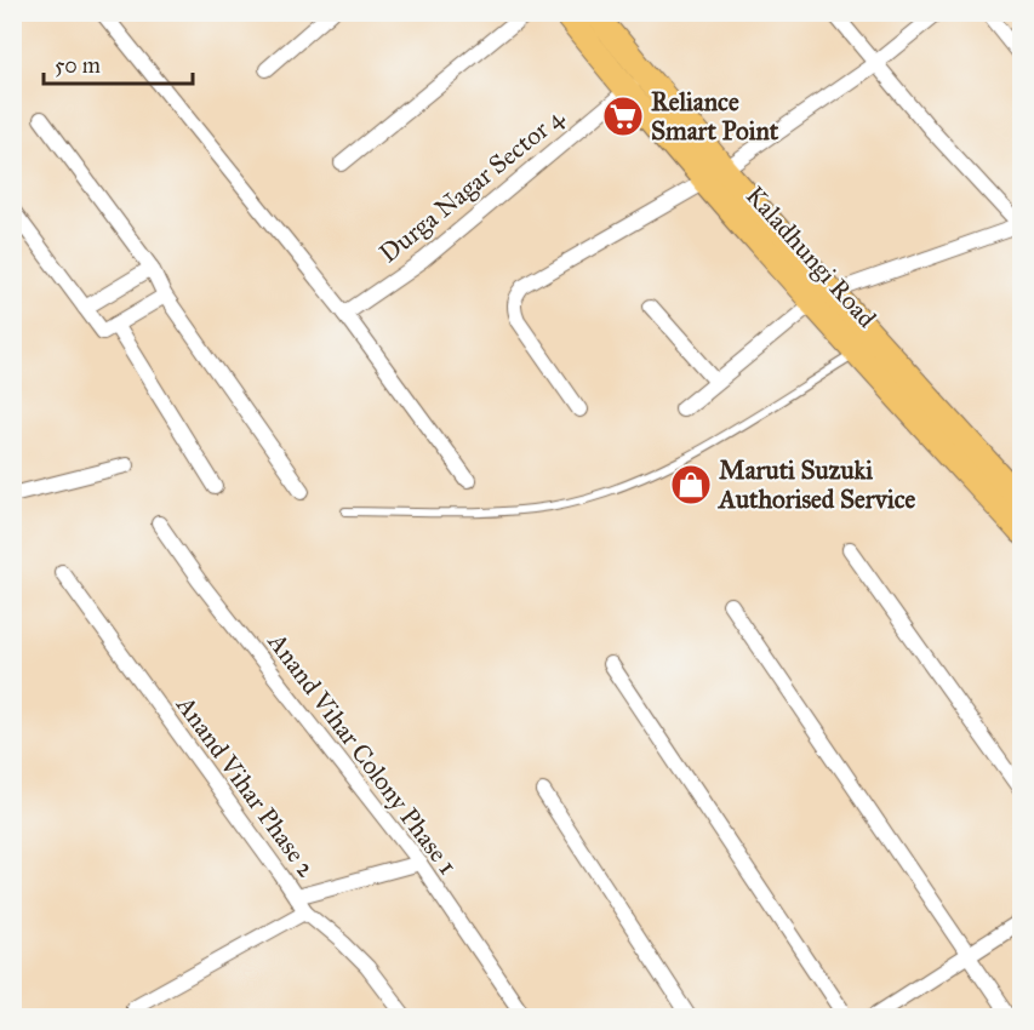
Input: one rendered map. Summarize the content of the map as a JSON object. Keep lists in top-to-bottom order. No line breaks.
{"streets":{"main road":["Kaladhungi Road"],"street":["Durga Nagar Sector 4","Anand Vihar Colony Phase 1","Anand Vihar Phase 2"]},"crossings":[["Durga Nagar Sector 4","Kaladhungi Road"]],"places":{"supermarket":["Reliance Smart Point"],"shop":["Maruti Suzuki Authorised Service"]},"scale_bar":"50 m"}
